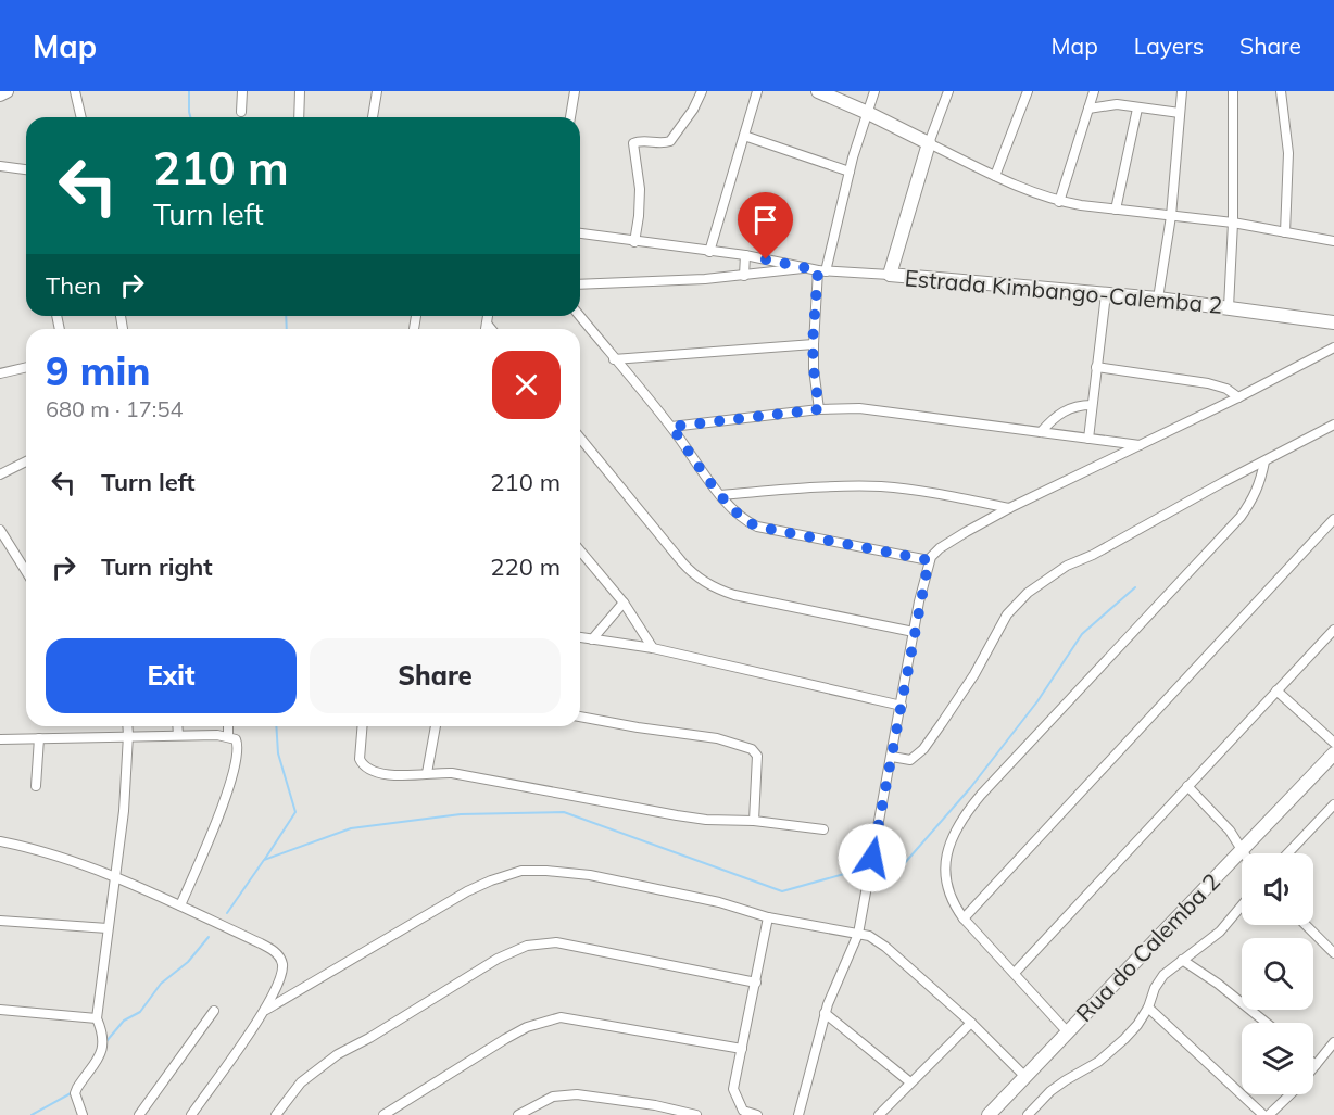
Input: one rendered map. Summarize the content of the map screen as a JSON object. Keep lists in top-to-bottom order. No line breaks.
{"streets":{"main road":["Estrada Kimbango-Calemba 2","Rua do Calemba 2"]},"page":{"header":"Map","nav":["Map","Layers","Share"],"turn":["210 m","Turn left"],"then":"Then","heading":["9 min","680 m · 17:54"],"list":[{"name":"Turn left","value":"210 m"},{"name":"Turn right","value":"220 m"}],"buttons":["Exit","Share"]}}
